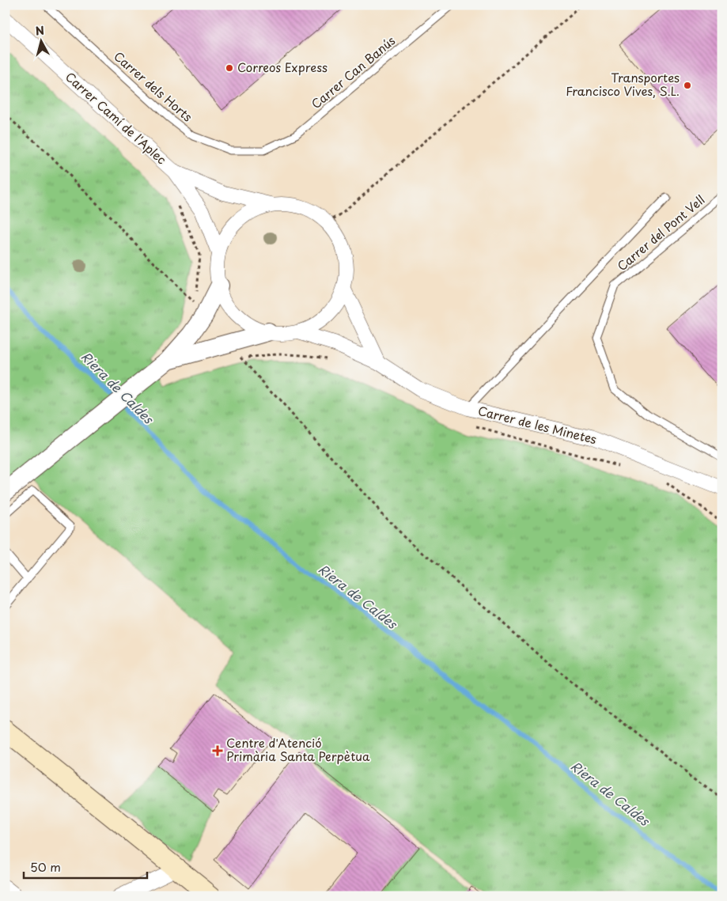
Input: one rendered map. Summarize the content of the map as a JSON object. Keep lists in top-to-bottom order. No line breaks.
{"streets":{"street":["Carrer Camí de l'Aplec","Carrer de les Minetes"],"lane":["Carrer Can Banús","Carrer dels Horts","Carrer del Pont Vell"]},"crossings":[["Carrer Can Banús","Carrer dels Horts"],["Carrer Camí de l'Aplec","Carrer de les Minetes"]],"water":["Riera de Caldes"],"places":{"other":["Correos Express","Transportes Francisco Vives, S.L."],"health":["Centre d'Atenció Primària Santa Perpètua"]},"scale_bar":"50 m","north":"top"}
